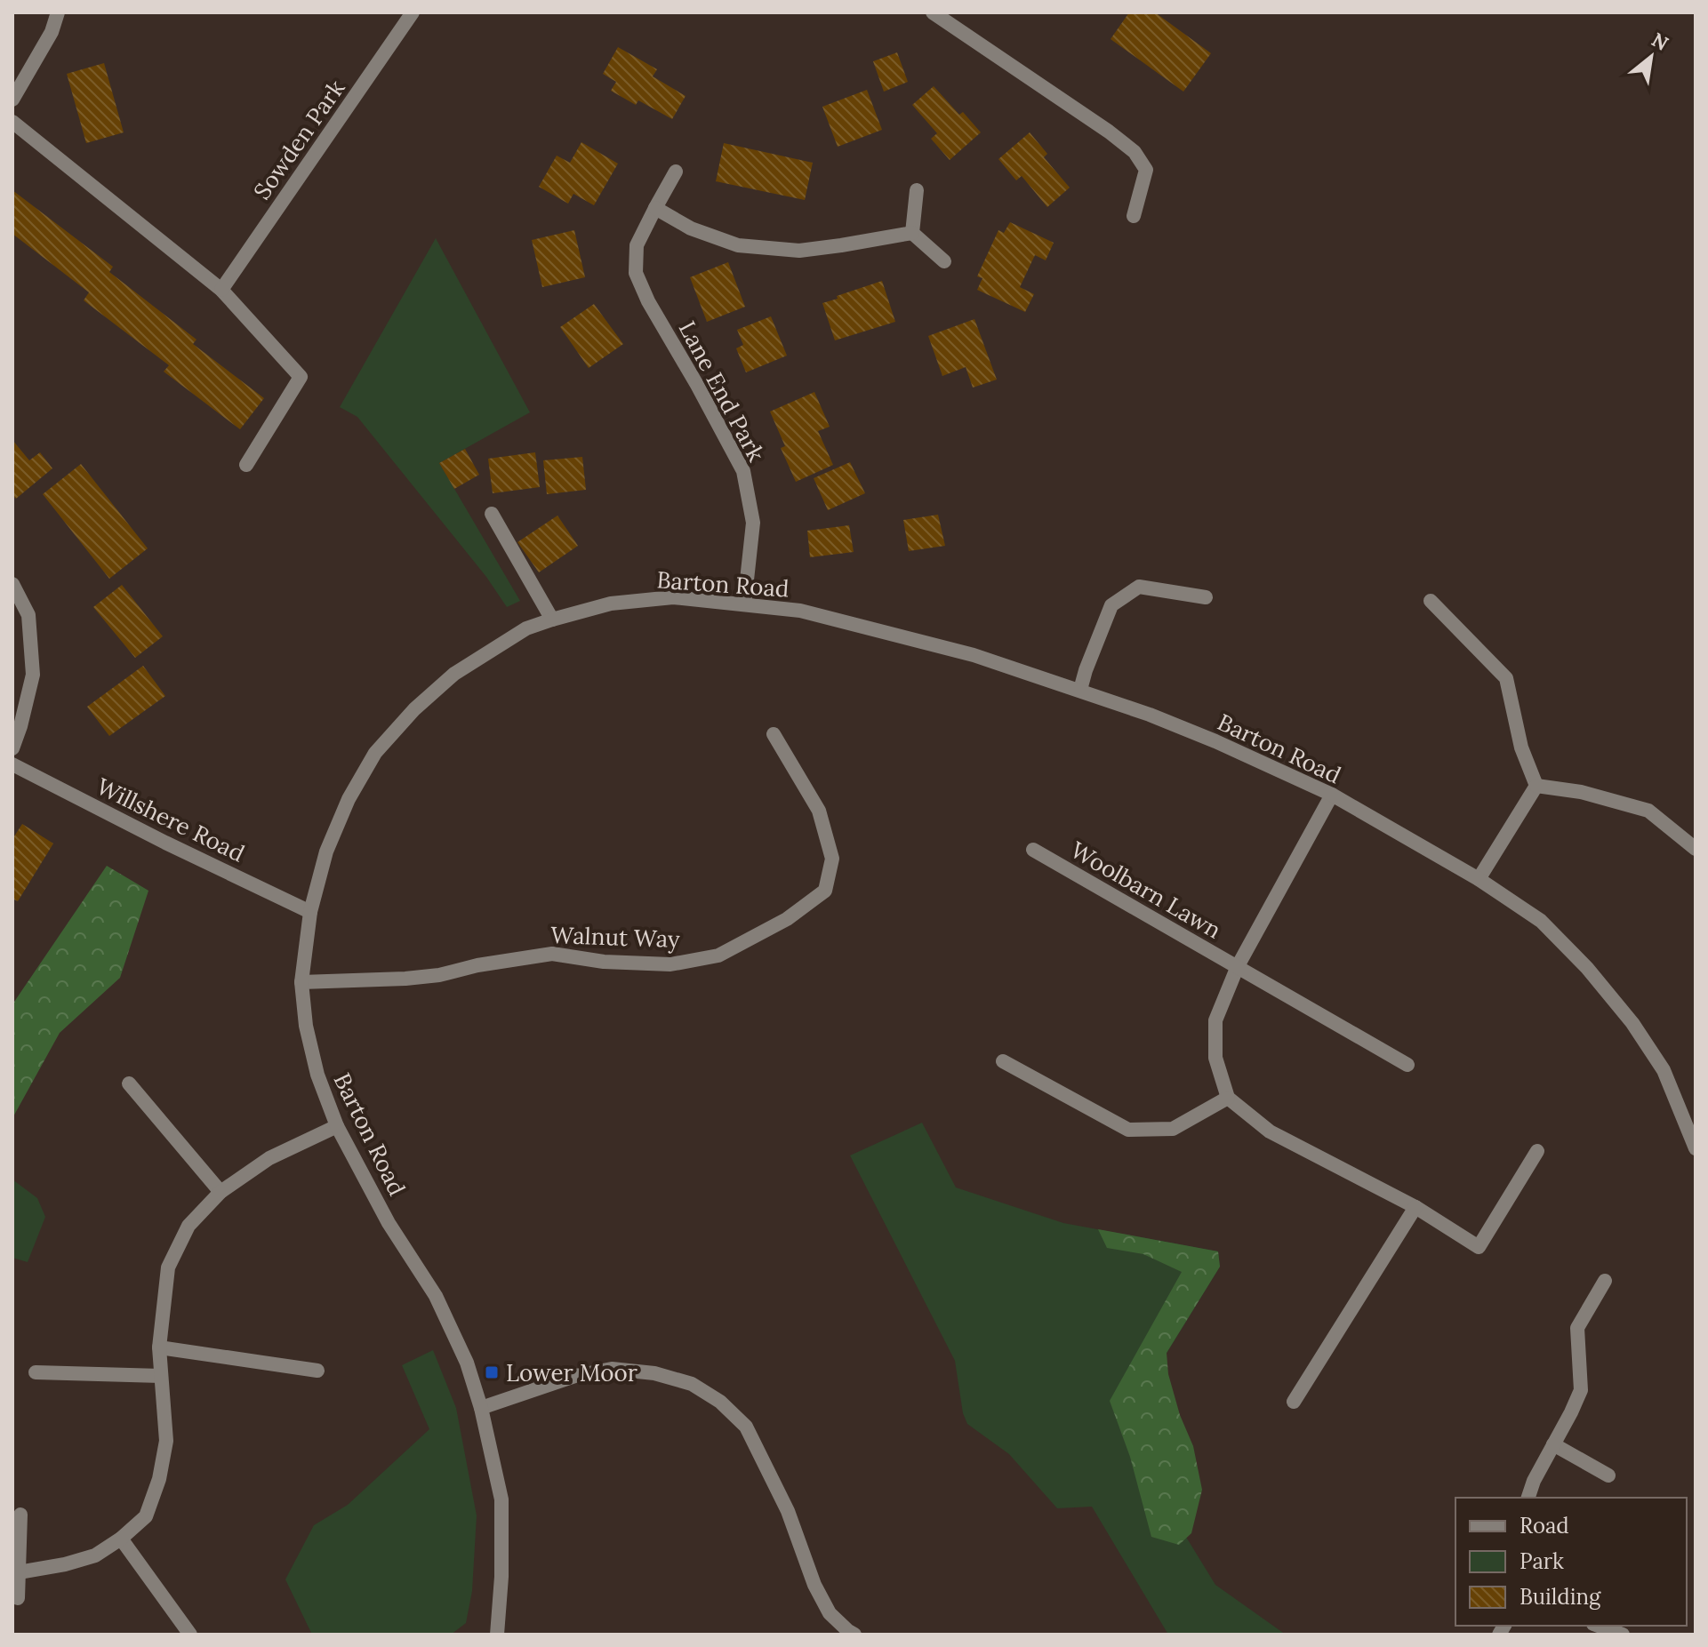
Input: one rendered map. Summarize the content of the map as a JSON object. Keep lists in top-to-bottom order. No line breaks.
{"streets":{"street":["Sowden Park","Lane End Park","Barton Road","Willshere Road","Woolbarn Lawn","Walnut Way"]},"crossings":[["Lane End Park","Barton Road"],["Barton Road","Willshere Road"],["Barton Road","Woolbarn Lawn"],["Barton Road","Walnut Way"]],"places":{"transit":["Lower Moor"]},"legend":["Road","Park","Building"],"north":"top right"}
